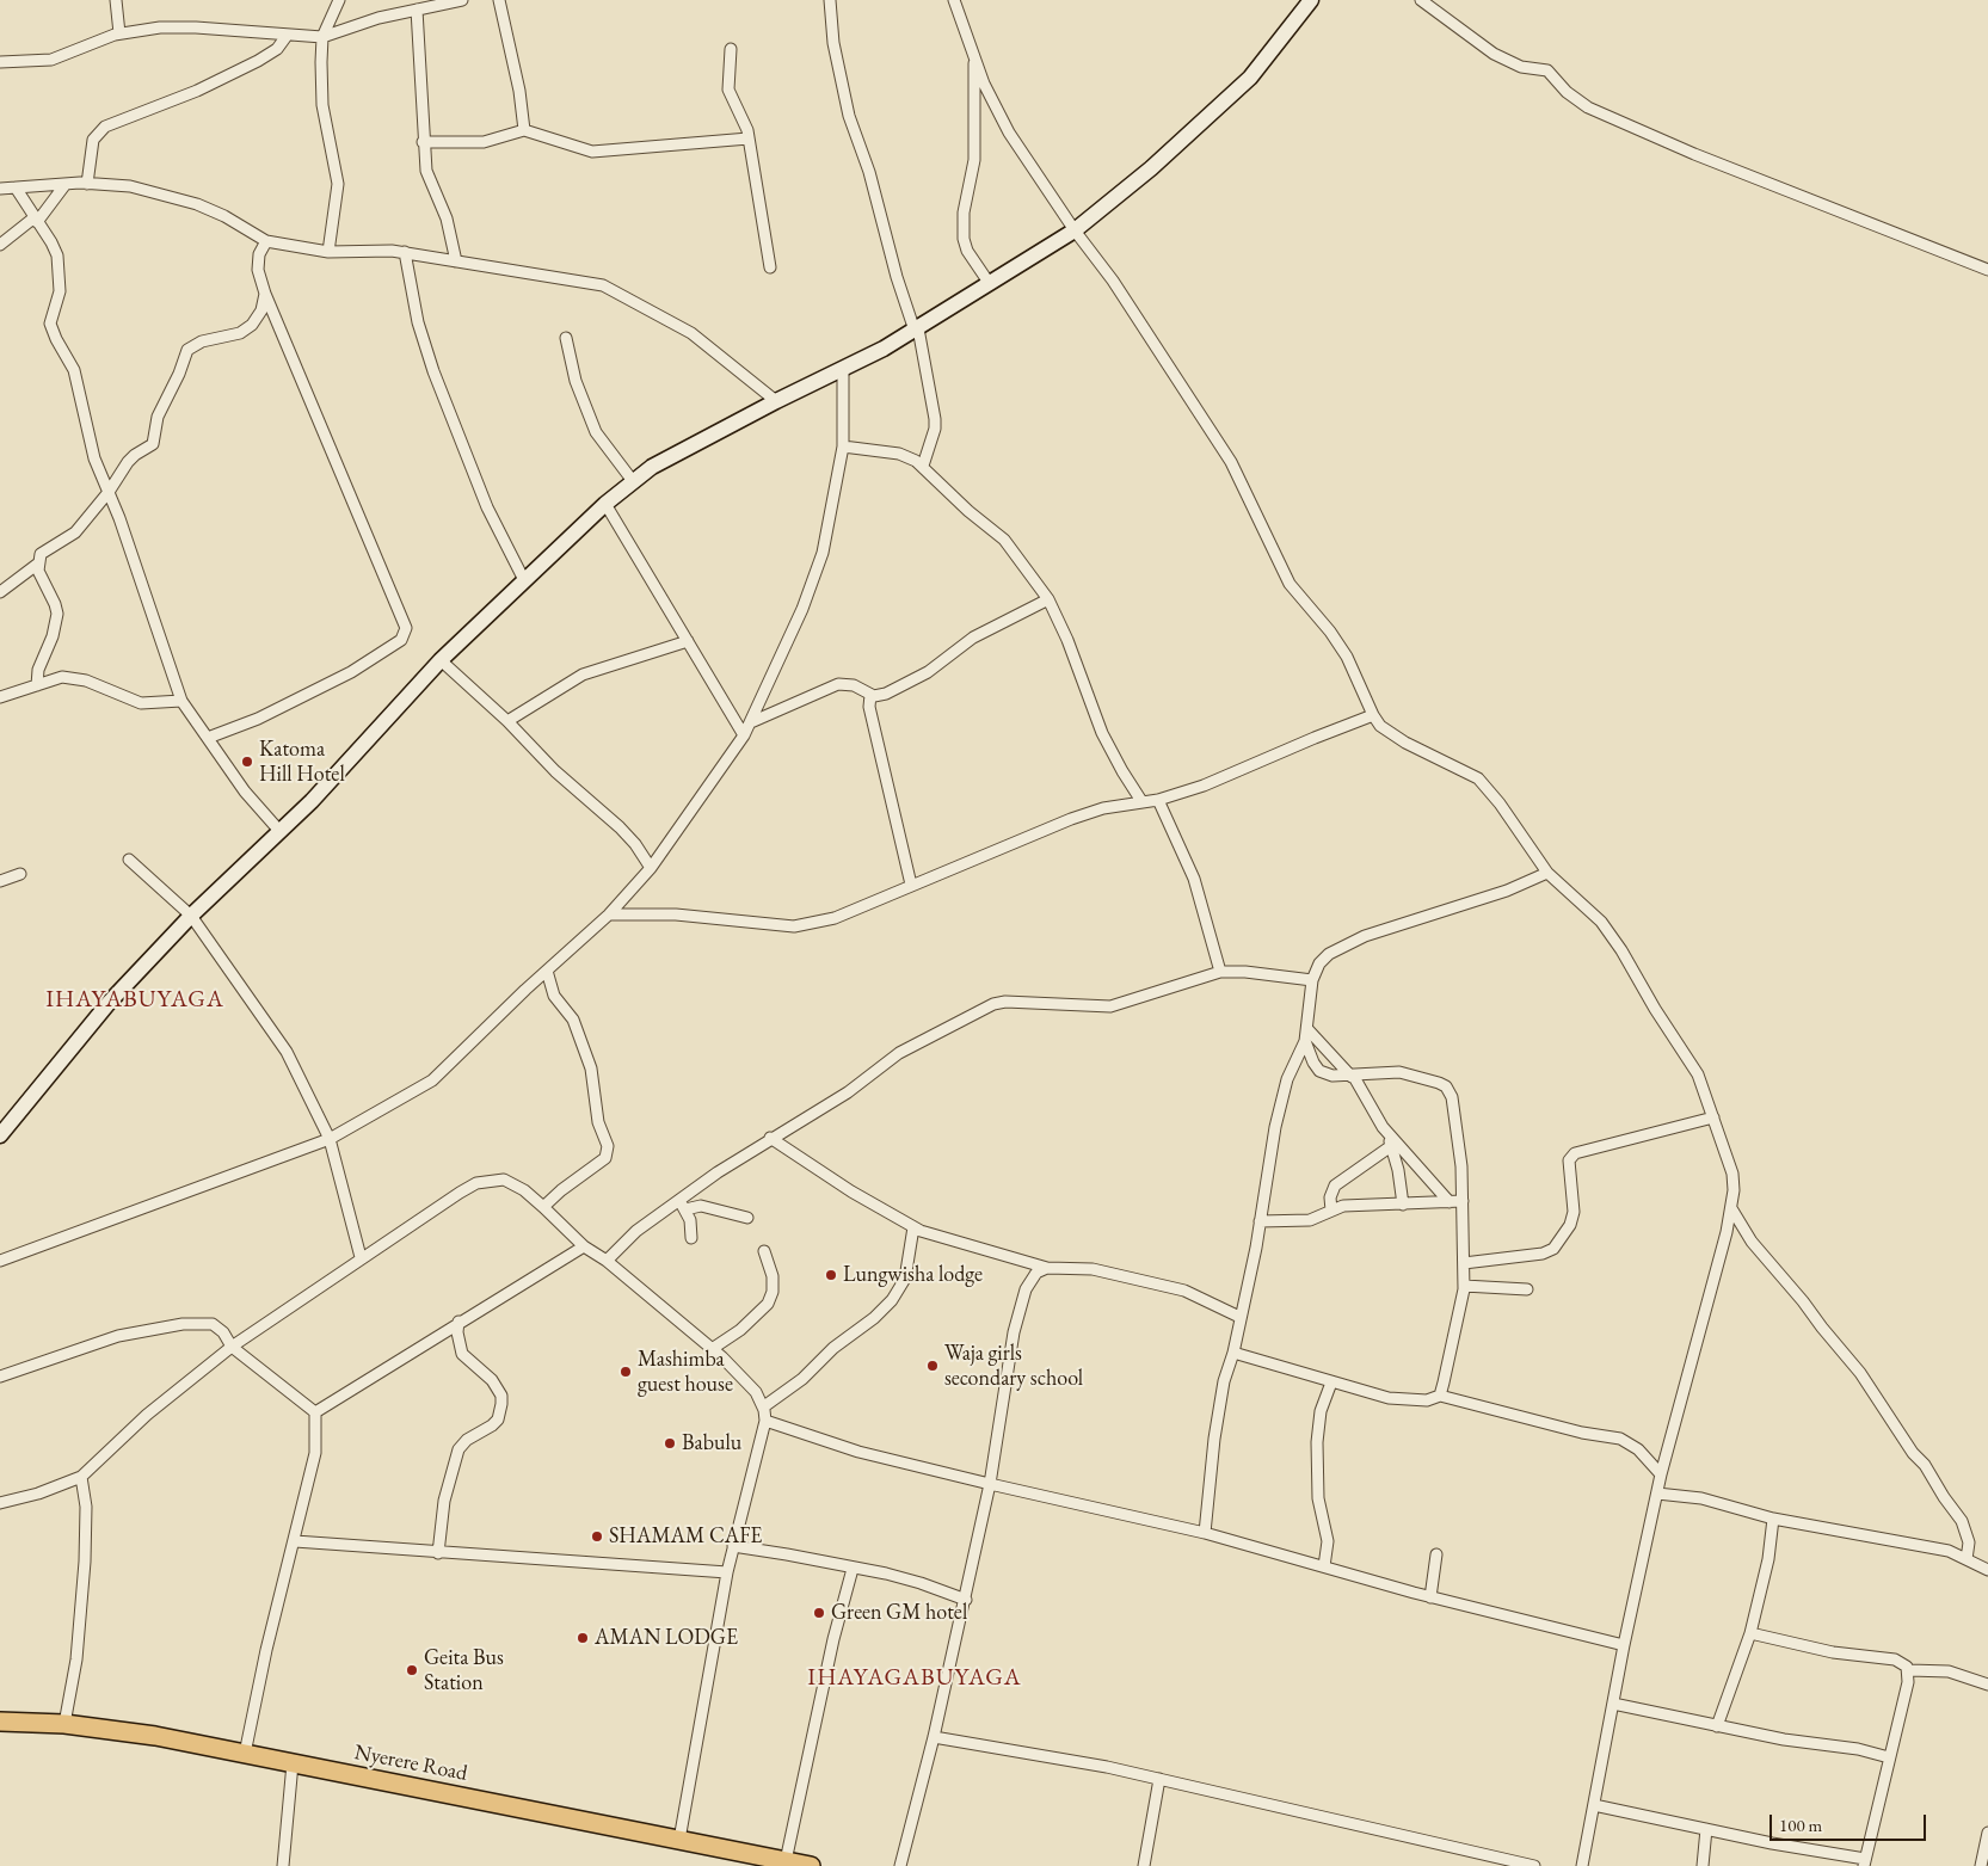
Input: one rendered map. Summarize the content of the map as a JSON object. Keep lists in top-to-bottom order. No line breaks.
{"streets":{"highway":["Nyerere Road"]},"districts":["IHAYABUYAGA","IHAYAGABUYAGA"],"places":["Katoma Hill Hotel","Lungwisha lodge","Waja girls secondary school","Mashimba guest house","Babulu","SHAMAM CAFE","Green GM hotel","AMAN LODGE","Geita Bus Station"],"scale_bar":"100 m"}
